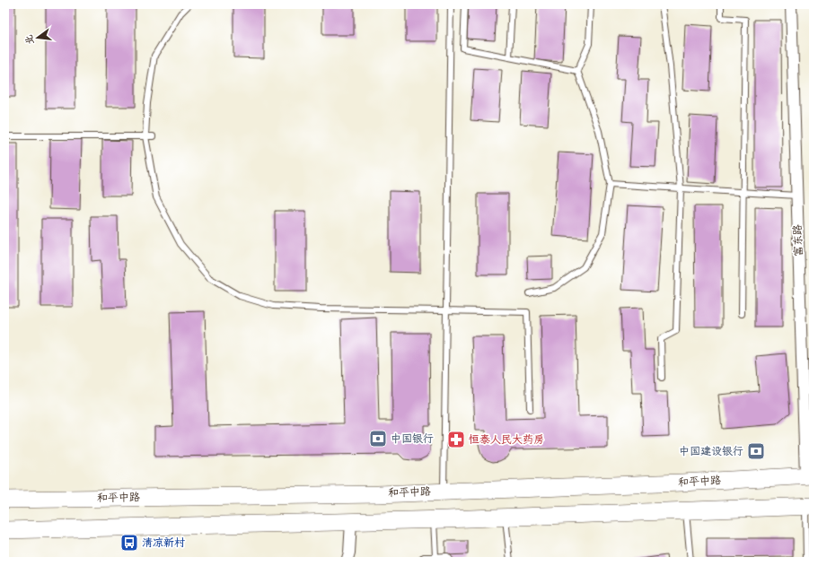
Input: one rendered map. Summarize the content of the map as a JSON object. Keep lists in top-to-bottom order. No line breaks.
{"streets":{"main road":["和平中路"],"street":["富东路"]},"crossings":[["富东路","和平中路"]],"places":{"bank":["中国银行","中国建设银行"],"pharmacy":["恒泰人民大药房"],"bus stop":["清凉新村"]},"north":"left"}
